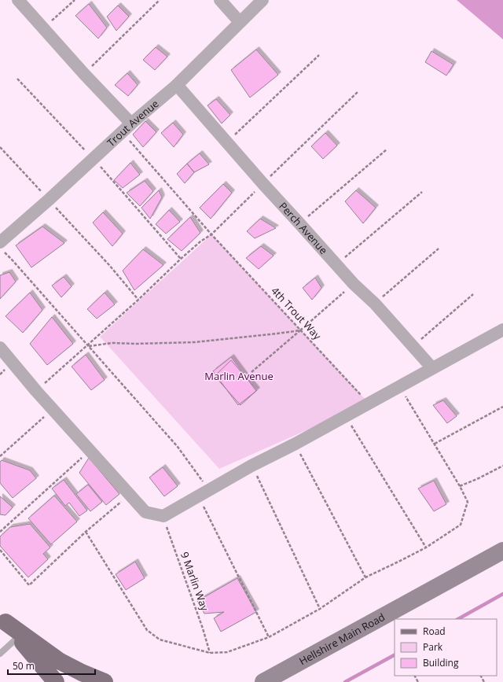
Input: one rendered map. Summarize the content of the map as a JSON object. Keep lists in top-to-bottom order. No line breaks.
{"streets":{"main road":["Hellshire Main Road"],"street":["Trout Avenue","Perch Avenue"],"path":["4th Trout Way","9 Marlin Way"]},"crossings":[["Trout Avenue","Perch Avenue"],["Trout Avenue","4th Trout Way"]],"parks":["Marlin Avenue"],"legend":["Road","Park","Building"],"scale_bar":"50 m"}
